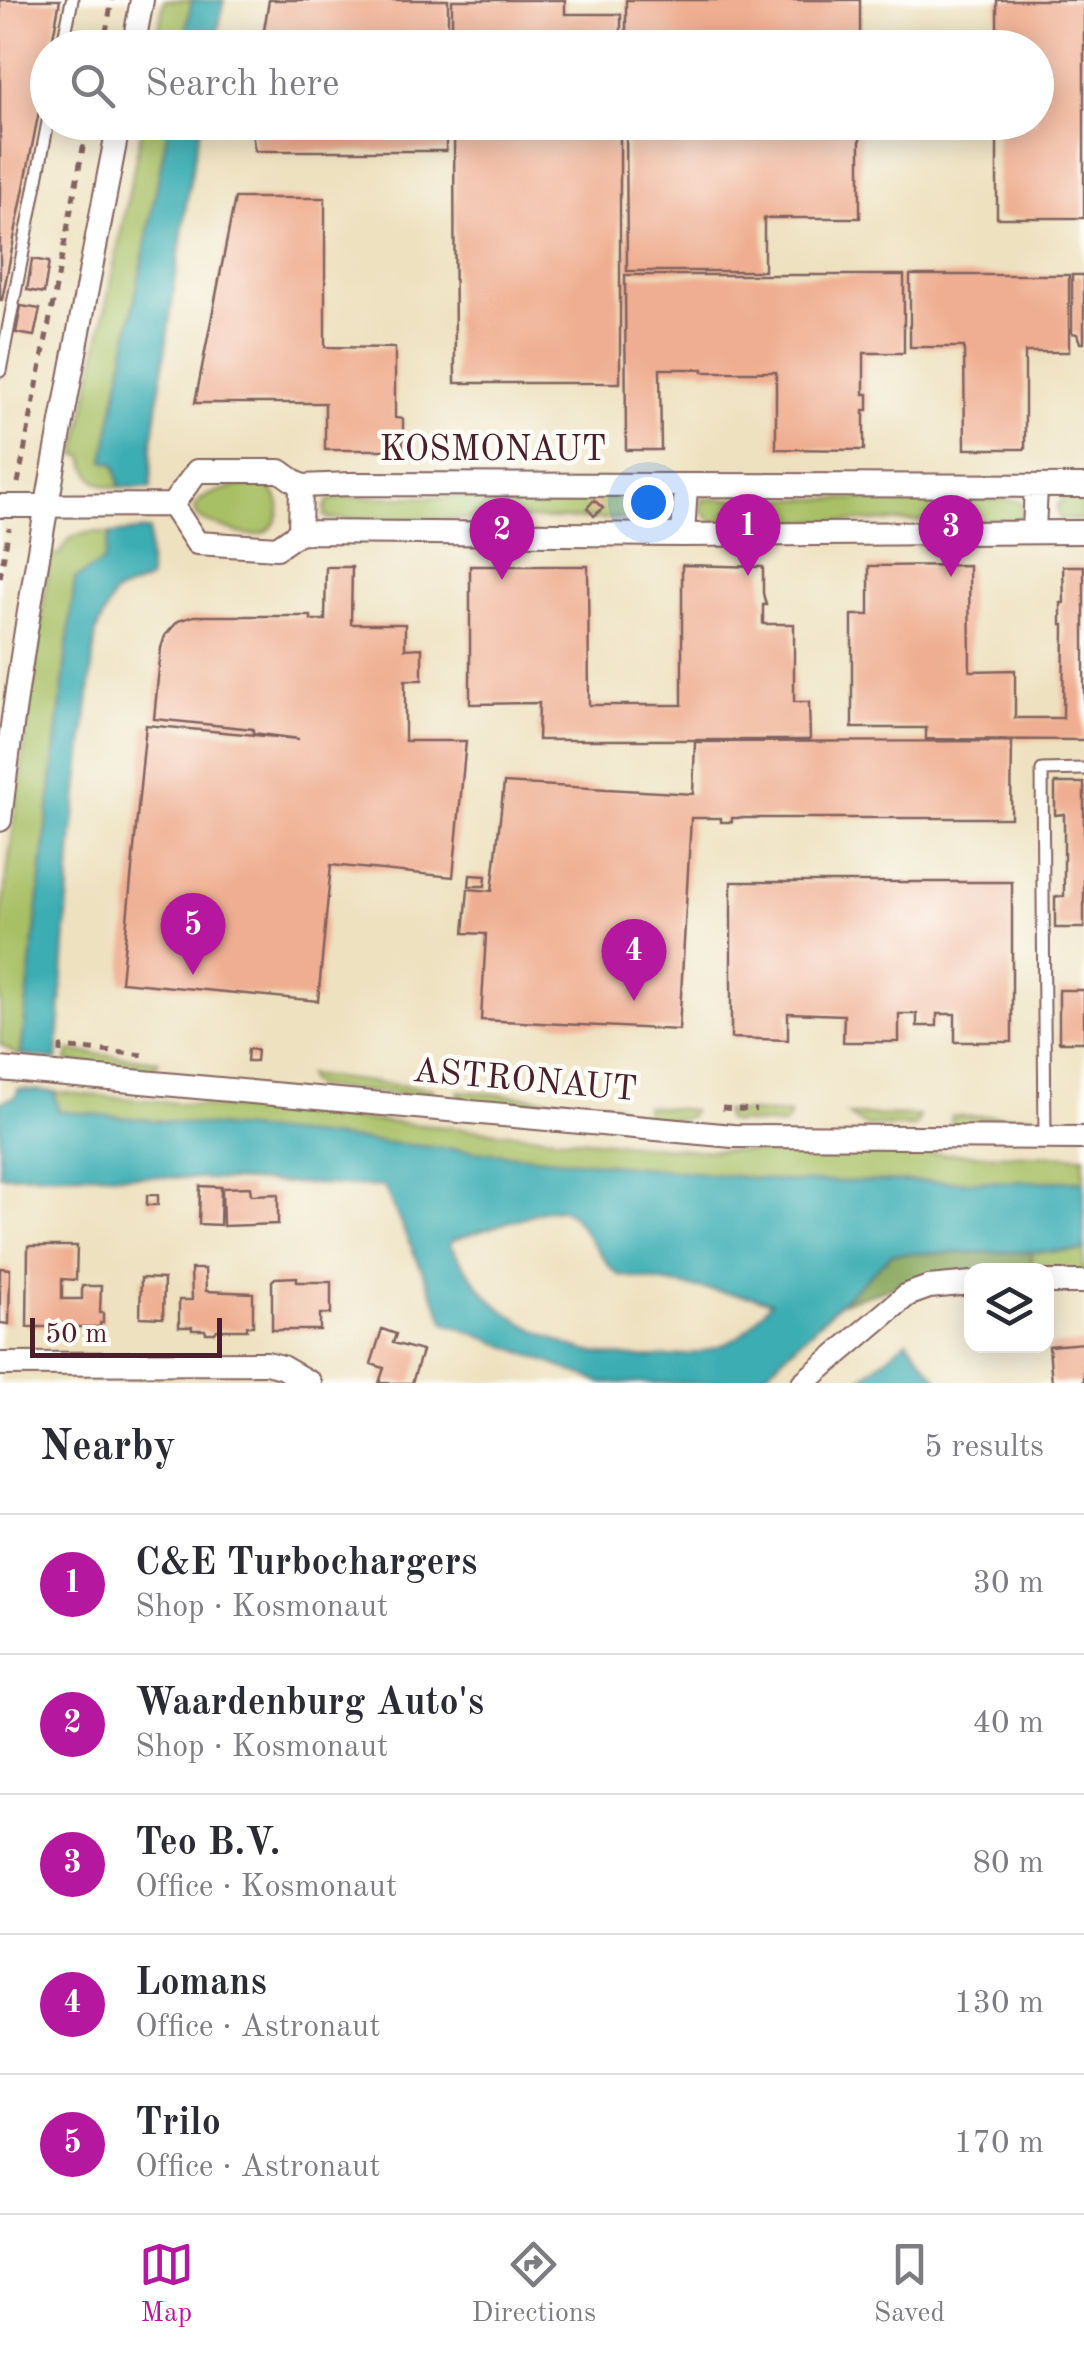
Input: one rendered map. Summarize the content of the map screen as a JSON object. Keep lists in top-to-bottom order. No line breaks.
{"streets":{"street":["KOSMONAUT","ASTRONAUT"]},"scale_bar":"50 m","page":{"search":"Search here","pins":["1","3","2","5","4"],"scale":"50 m","heading":["Nearby","5 results"],"list":[{"mark":"1","name":"C&E Turbochargers","note":"Shop · Kosmonaut","value":"30 m"},{"mark":"2","name":"Waardenburg Auto's","note":"Shop · Kosmonaut","value":"40 m"},{"mark":"3","name":"Teo B.V.","note":"Office · Kosmonaut","value":"80 m"},{"mark":"4","name":"Lomans","note":"Office · Astronaut","value":"130 m"},{"mark":"5","name":"Trilo","note":"Office · Astronaut","value":"170 m"}],"nav":["Map","Directions","Saved"]}}
